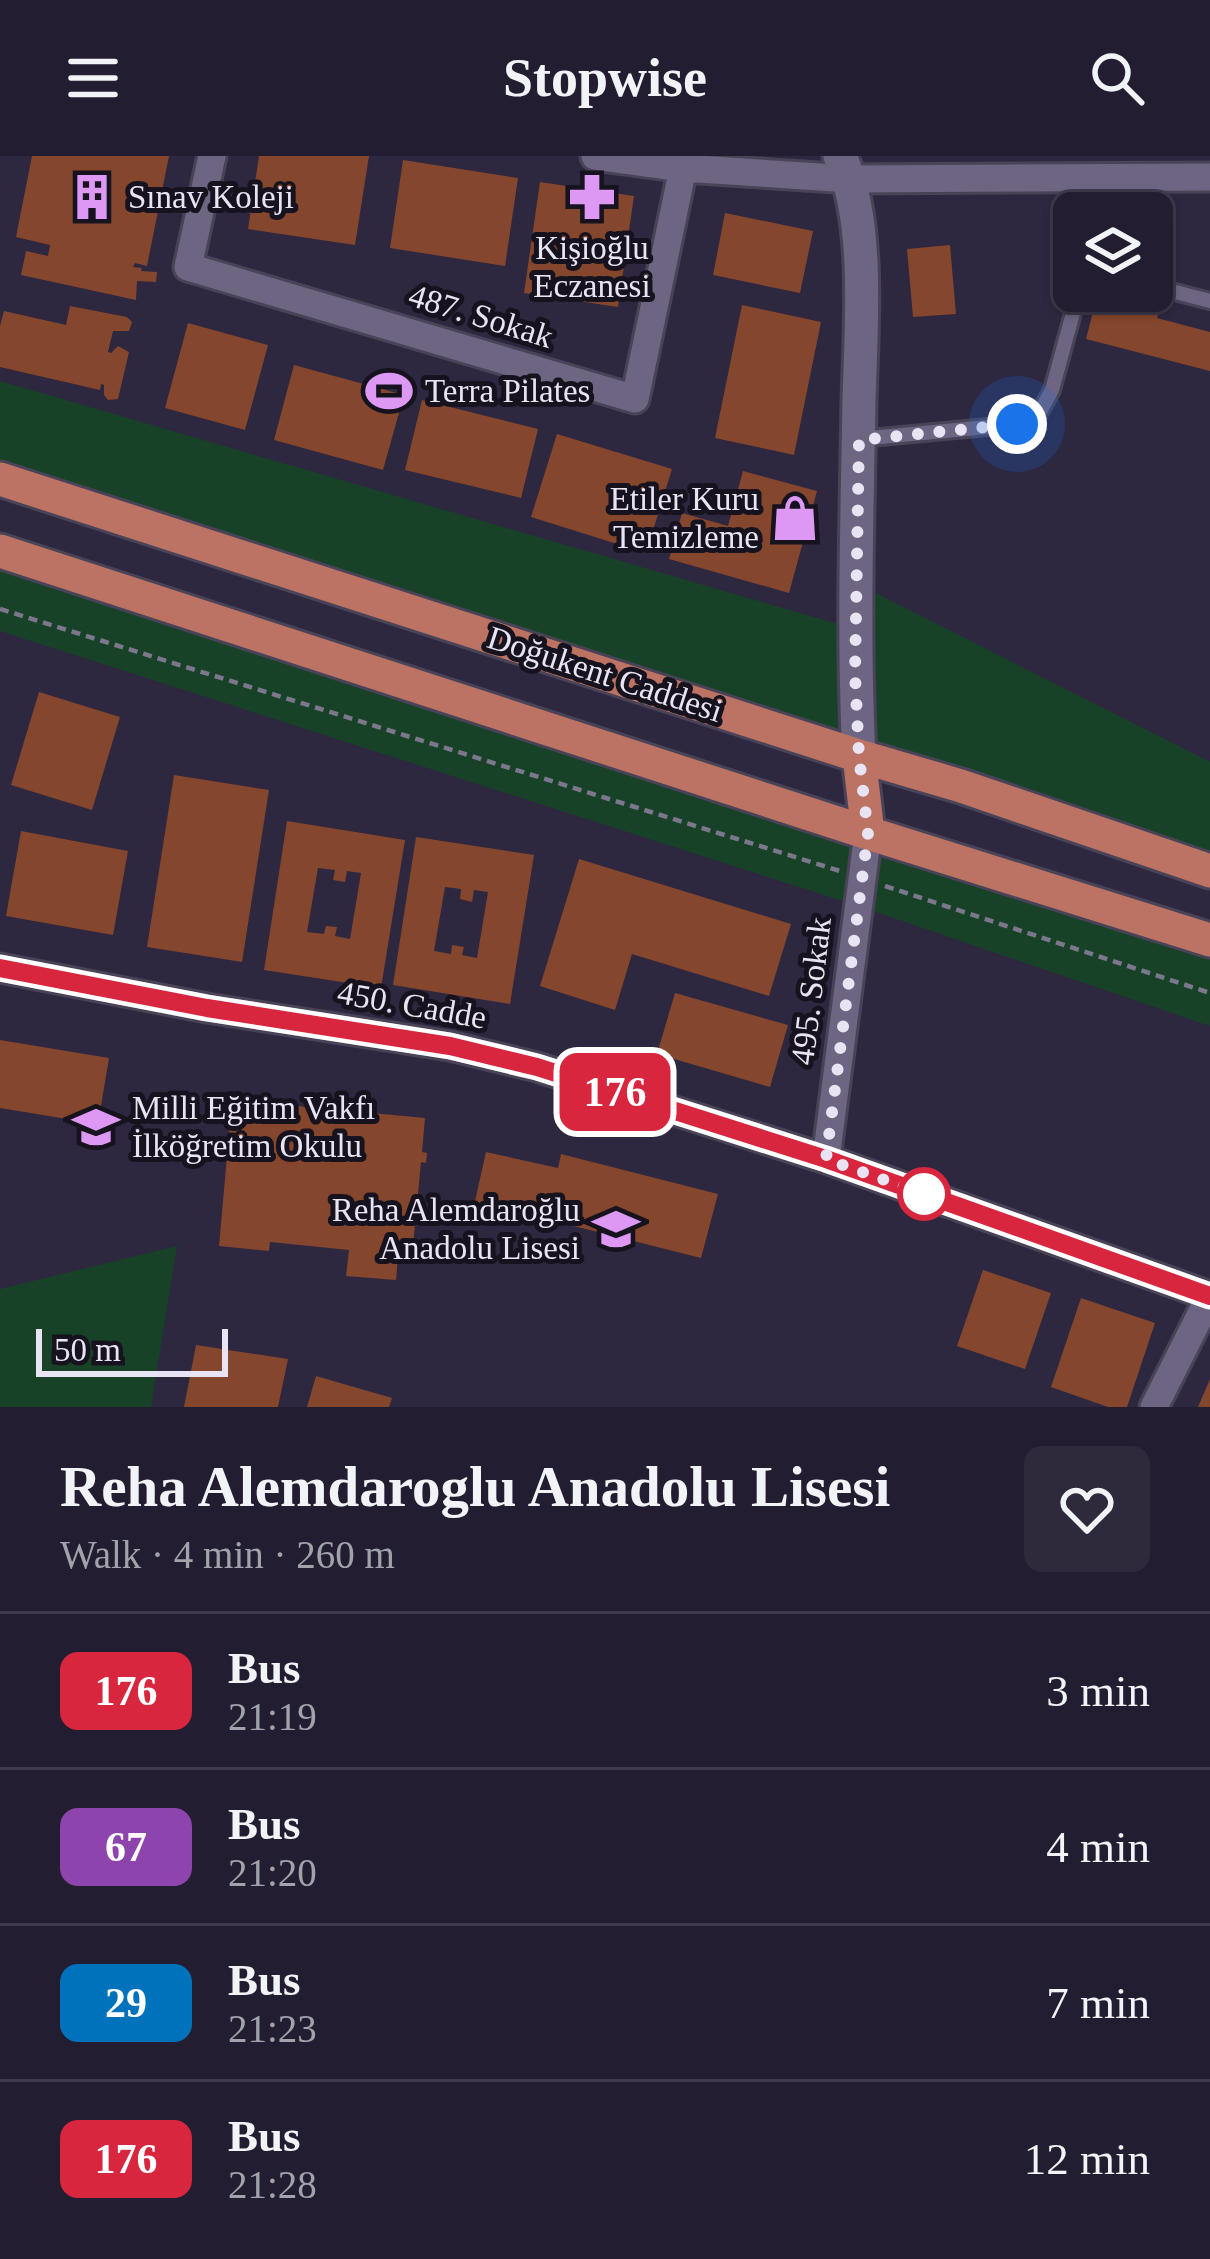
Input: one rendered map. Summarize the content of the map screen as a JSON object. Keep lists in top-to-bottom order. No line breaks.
{"streets":{"main road":["Doğukent Caddesi"],"street":["487. Sokak","495. Sokak","450. Cadde"]},"crossings":[["Doğukent Caddesi","495. Sokak"],["495. Sokak","450. Cadde"]],"places":{"building":["Sınav Koleji"],"pharmacy":["Kişioğlu Eczanesi"],"sports":["Terra Pilates"],"shop":["Etiler Kuru Temizleme"],"school or university":["Milli Eğitim Vakfı İlköğretim Okulu","Reha Alemdaroğlu Anadolu Lisesi"]},"lines":["bus line 176"],"scale_bar":"50 m","page":{"header":"Stopwise","on_map":"176","scale":"50 m","heading":["Reha Alemdaroglu Anadolu Lisesi","Walk · 4 min · 260 m"],"list":[{"mark":"176","name":"Bus","note":"21:19","value":"3 min"},{"mark":"67","name":"Bus","note":"21:20","value":"4 min"},{"mark":"29","name":"Bus","note":"21:23","value":"7 min"},{"mark":"176","name":"Bus","note":"21:28","value":"12 min"}]}}
